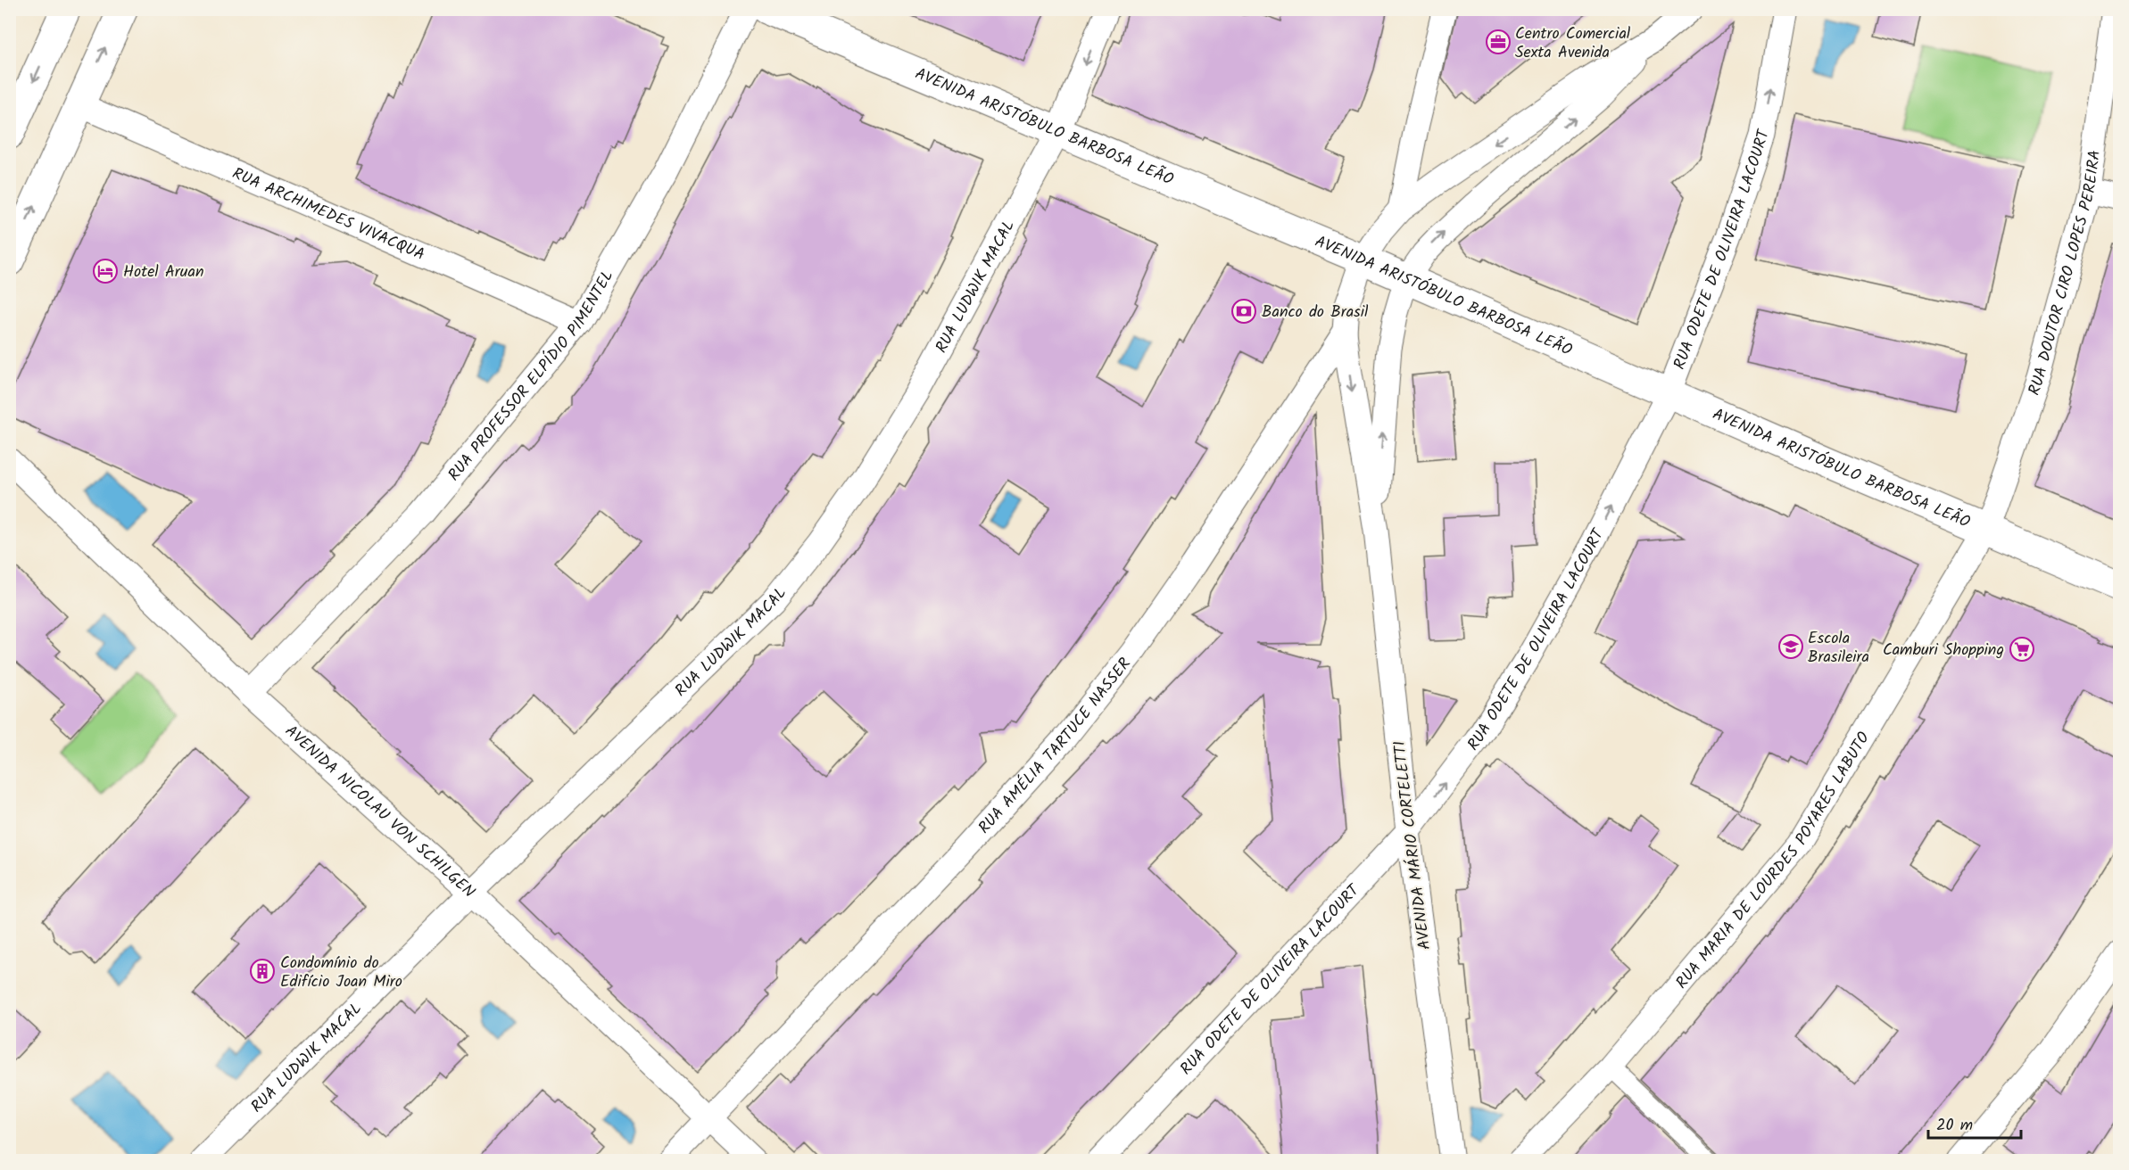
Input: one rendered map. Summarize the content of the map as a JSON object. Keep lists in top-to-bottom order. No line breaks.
{"streets":{"street":["AVENIDA ARISTÓBULO BARBOSA LEÃO","RUA ARCHIMEDES VIVACQUA","RUA ODETE DE OLIVEIRA LACOURT","RUA DOUTOR CIRO LOPES PEREIRA","RUA LUDWIK MACAL","RUA PROFESSOR ELPÍDIO PIMENTEL","RUA AMÉLIA TARTUCE NASSER","AVENIDA NICOLAU VON SCHILGEN","AVENIDA MÁRIO CORTELETTI","RUA MARIA DE LOURDES POYARES LABUTO"]},"crossings":[["AVENIDA ARISTÓBULO BARBOSA LEÃO","RUA ODETE DE OLIVEIRA LACOURT"],["AVENIDA ARISTÓBULO BARBOSA LEÃO","RUA DOUTOR CIRO LOPES PEREIRA"],["AVENIDA ARISTÓBULO BARBOSA LEÃO","RUA LUDWIK MACAL"],["AVENIDA ARISTÓBULO BARBOSA LEÃO","AVENIDA MÁRIO CORTELETTI"],["AVENIDA ARISTÓBULO BARBOSA LEÃO","RUA MARIA DE LOURDES POYARES LABUTO"],["RUA ARCHIMEDES VIVACQUA","RUA PROFESSOR ELPÍDIO PIMENTEL"],["RUA ODETE DE OLIVEIRA LACOURT","AVENIDA MÁRIO CORTELETTI"],["RUA DOUTOR CIRO LOPES PEREIRA","RUA MARIA DE LOURDES POYARES LABUTO"],["RUA LUDWIK MACAL","AVENIDA NICOLAU VON SCHILGEN"],["RUA PROFESSOR ELPÍDIO PIMENTEL","AVENIDA NICOLAU VON SCHILGEN"],["RUA AMÉLIA TARTUCE NASSER","AVENIDA NICOLAU VON SCHILGEN"],["RUA AMÉLIA TARTUCE NASSER","AVENIDA MÁRIO CORTELETTI"]],"one_way":["RUA ODETE DE OLIVEIRA LACOURT"],"places":{"office":["Centro Comercial Sexta Avenida"],"hotel":["Hotel Aruan"],"bank":["Banco do Brasil"],"school or university":["Escola Brasileira"],"supermarket":["Camburi Shopping"],"building":["Condomínio do Edifício Joan Miro"]},"scale_bar":"20 m"}
